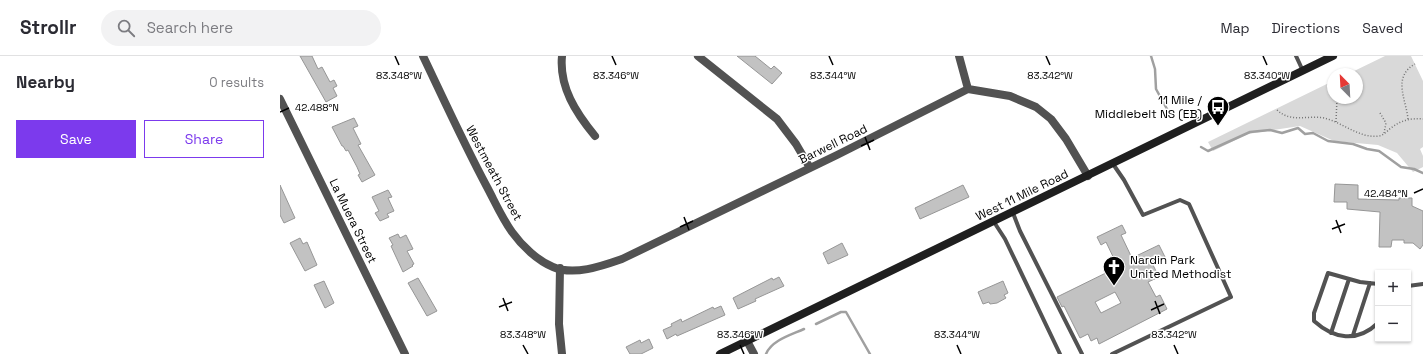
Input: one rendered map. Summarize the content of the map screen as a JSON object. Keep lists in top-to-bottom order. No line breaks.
{"streets":{"street":["Barwell Road","Westmeath Street","West 11 Mile Road","La Muera Street"]},"crossings":[["Barwell Road","Westmeath Street"]],"places":{"bus stop":["11 Mile / Middlebelt NS (EB)"],"church":["Nardin Park United Methodist"]},"north":"top left","page":{"header":"Strollr","search":"Search here","nav":["Map","Directions","Saved"],"heading":["Nearby","0 results"],"buttons":["Save","Share"],"map_buttons":["+","−"]},"coordinates":["83.340°W","83.348°W","83.346°W","83.344°W","83.342°W","42.488°N","42.484°N"]}
